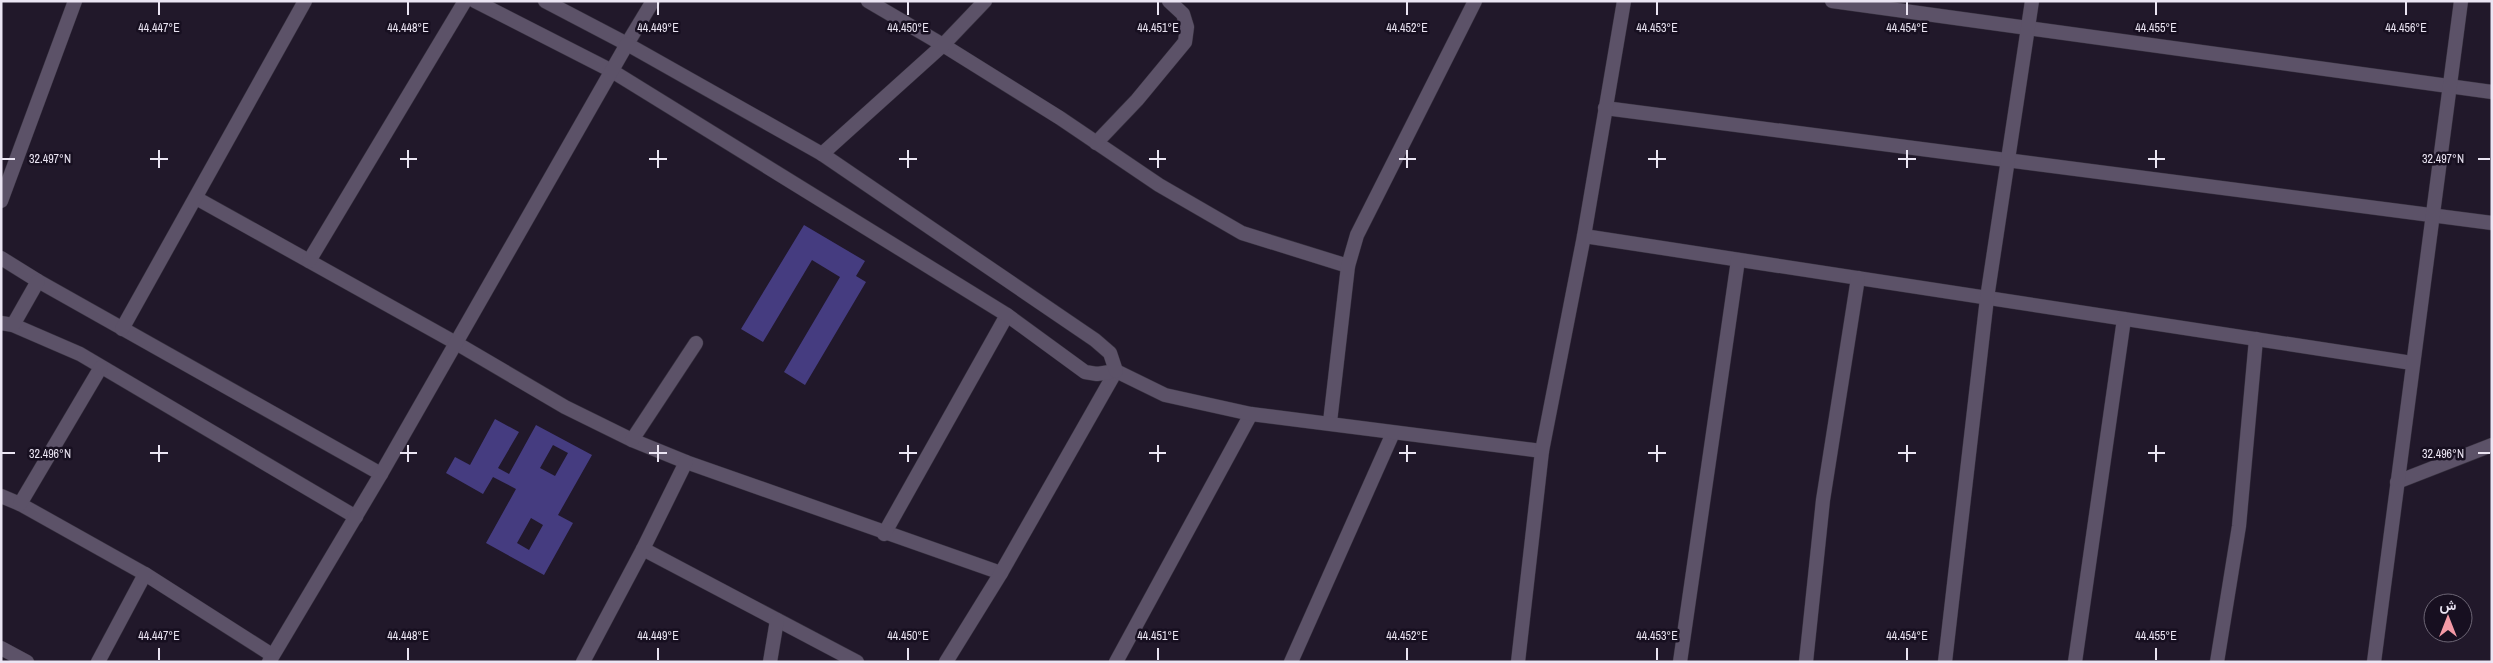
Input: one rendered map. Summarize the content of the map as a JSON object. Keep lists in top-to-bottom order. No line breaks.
{"north":"top","coordinates":["44.447°E","44.448°E","44.449°E","44.450°E","44.451°E","44.452°E","44.453°E","44.454°E","44.455°E","44.456°E","32.497°N","32.496°N"]}
